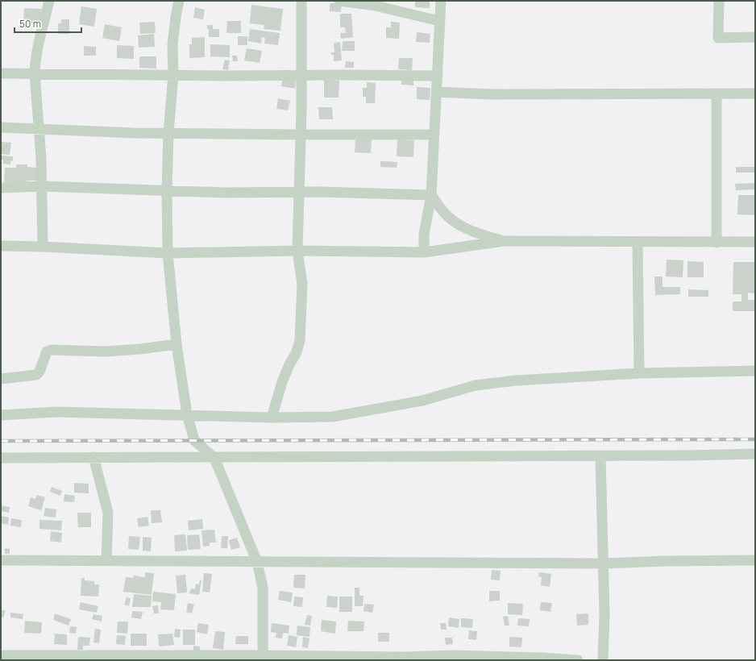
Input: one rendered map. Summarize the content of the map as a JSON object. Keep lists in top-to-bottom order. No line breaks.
{"scale_bar":"50 m"}
